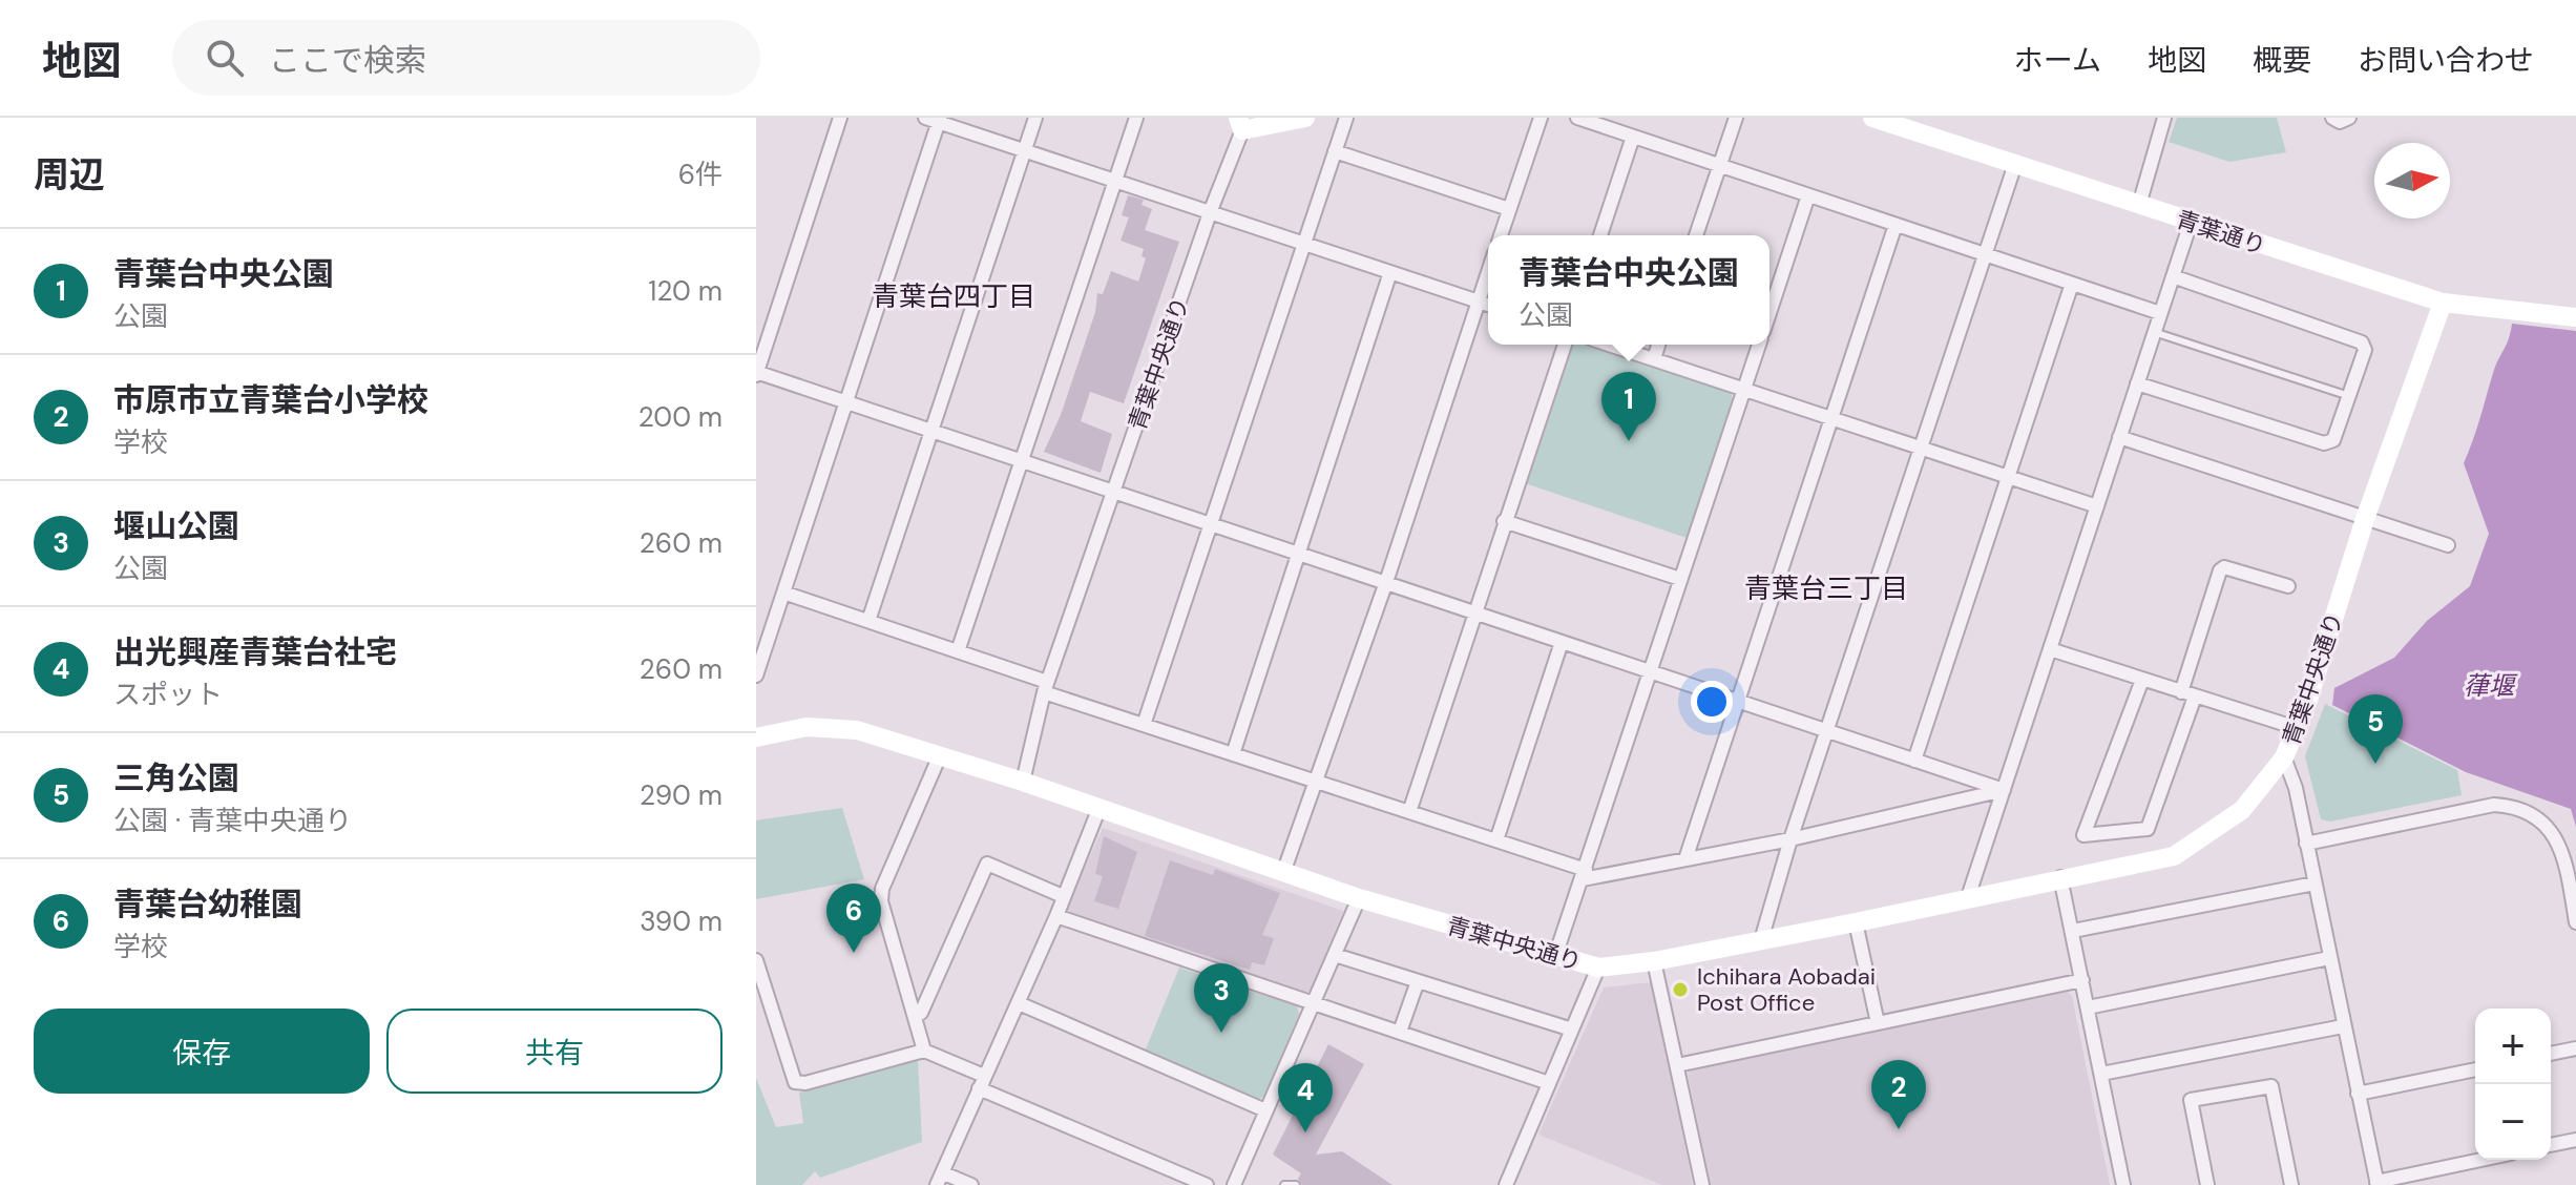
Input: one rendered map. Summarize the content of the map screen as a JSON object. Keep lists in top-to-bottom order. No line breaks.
{"streets":{"street":["青葉通り","青葉中央通り"]},"crossings":[["青葉通り","青葉中央通り"]],"districts":["青葉台四丁目","青葉台三丁目"],"water":["葎堰"],"places":["Ichihara Aobadai Post Office"],"north":"right","page":{"header":"地図","search":"ここで検索","nav":["ホーム","地図","概要","お問い合わせ"],"heading":["周辺","6件"],"list":[{"mark":"1","name":"青葉台中央公園","note":"公園","value":"120 m"},{"mark":"2","name":"市原市立青葉台小学校","note":"学校","value":"200 m"},{"mark":"3","name":"堰山公園","note":"公園","value":"260 m"},{"mark":"4","name":"出光興産青葉台社宅","note":"スポット","value":"260 m"},{"mark":"5","name":"三角公園","note":"公園 · 青葉中央通り","value":"290 m"},{"mark":"6","name":"青葉台幼稚園","note":"学校","value":"390 m"}],"popup":["青葉台中央公園","公園"],"pins":["1","5","6","3","2","4"],"buttons":["保存","共有"],"map_buttons":["+","−"]}}
